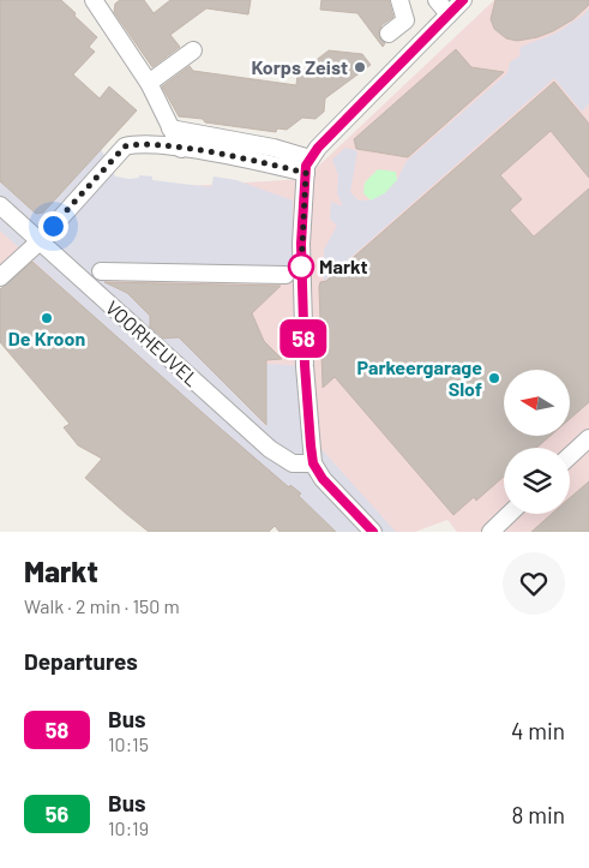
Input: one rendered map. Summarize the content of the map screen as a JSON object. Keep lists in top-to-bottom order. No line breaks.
{"streets":{"street":["VOORHEUVEL"]},"places":["Korps Zeist","Markt","De Kroon","Parkeergarage Slof"],"lines":["bus line 58"],"north":"left","page":{"on_map":"58","heading":[["Markt","Walk · 2 min · 150 m"],"Departures"],"list":[{"mark":"58","name":"Bus","note":"10:15","value":"4 min"},{"mark":"56","name":"Bus","note":"10:19","value":"8 min"}]}}
